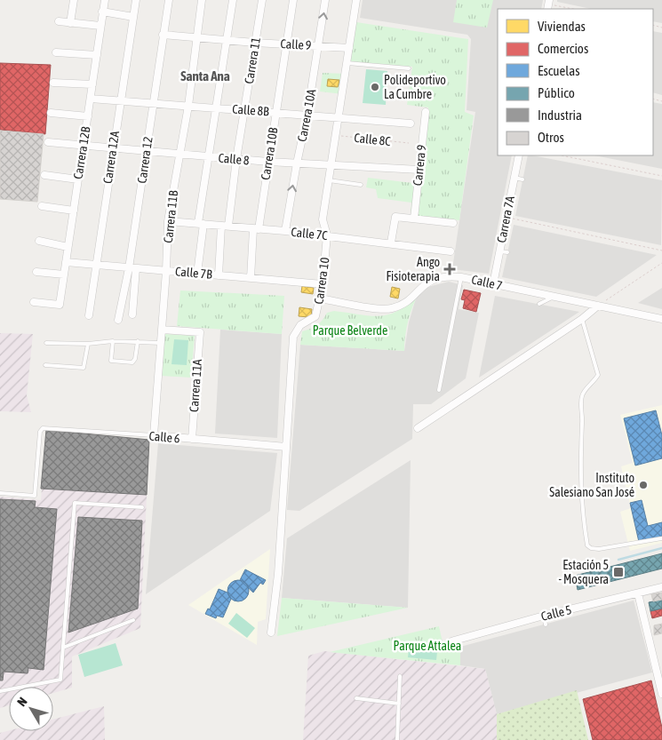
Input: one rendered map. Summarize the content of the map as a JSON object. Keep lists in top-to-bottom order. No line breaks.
{"streets":{"street":["Calle 9","Carrera 11","Calle 8B","Carrera 10A","Carrera 12B","Carrera 10B","Carrera 12A","Calle 8","Carrera 12","Carrera 9","Carrera 11B","Carrera 7A","Calle 7C","Calle 7B","Carrera 10","Calle 7","Carrera 11A","Calle 6","Calle 5"],"path":["Calle 8C"]},"crossings":[["Calle 9","Carrera 11"],["Calle 9","Carrera 10A"],["Calle 9","Carrera 10B"],["Calle 9","Carrera 12"],["Calle 9","Carrera 11B"],["Calle 9","Carrera 10"],["Carrera 11","Calle 8B"],["Carrera 11","Calle 8"],["Carrera 11","Calle 7C"],["Carrera 11","Calle 7B"],["Calle 8B","Carrera 10A"],["Calle 8B","Carrera 12B"],["Calle 8B","Carrera 10B"],["Calle 8B","Carrera 12A"],["Calle 8B","Carrera 12"],["Calle 8B","Carrera 11B"],["Calle 8B","Carrera 10"],["Carrera 10A","Calle 8"],["Carrera 10A","Calle 7C"],["Calle 8C","Carrera 10"],["Carrera 12B","Calle 8"],["Carrera 12B","Calle 7B"],["Carrera 10B","Calle 8"],["Carrera 10B","Calle 7C"],["Carrera 10B","Calle 7B"],["Carrera 12A","Calle 8"],["Carrera 12A","Calle 7B"],["Calle 8","Carrera 12"],["Calle 8","Carrera 9"],["Calle 8","Carrera 11B"],["Calle 8","Carrera 10"],["Carrera 12","Calle 7B"],["Carrera 11B","Calle 7C"],["Carrera 11B","Calle 7B"],["Carrera 11B","Carrera 11A"],["Carrera 11B","Calle 6"],["Carrera 7A","Calle 7"],["Calle 7C","Carrera 10"],["Calle 7B","Carrera 10"],["Carrera 10","Calle 7"],["Carrera 10","Calle 6"],["Carrera 11A","Calle 6"]],"one_way":["Carrera 10A"],"districts":["Santa Ana"],"parks":["Parque Belverde","Parque Attalea"],"places":{"other":["Polideportivo La Cumbre","Instituto Salesiano San José"],"health":["Ango Fisioterapia"],"transit":["Estación 5 - Mosquera"]},"legend":["Viviendas","Comercios","Escuelas","Público","Industria","Otros"],"north":"top left"}
